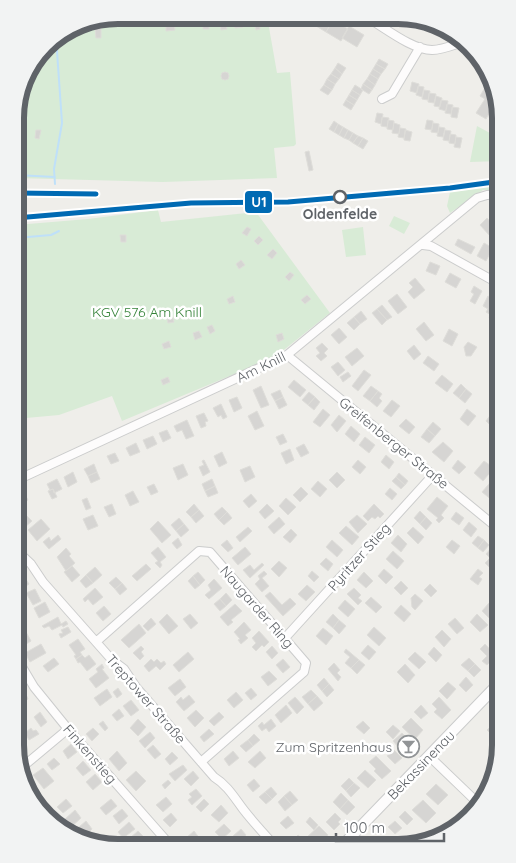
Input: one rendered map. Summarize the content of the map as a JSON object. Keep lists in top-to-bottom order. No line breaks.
{"streets":{"street":["Am Knill","Greifenberger Straße","Pyritzer Stieg","Naugarder Ring","Treptower Straße","Finkenstieg","Bekassinenau"]},"crossings":[["Am Knill","Greifenberger Straße"],["Greifenberger Straße","Pyritzer Stieg"],["Pyritzer Stieg","Naugarder Ring"],["Naugarder Ring","Treptower Straße"]],"parks":["KGV 576 Am Knill"],"places":{"other":["Oldenfelde"],"bar":["Zum Spritzenhaus"]},"lines":["transit line U1"],"scale_bar":"100 m"}
